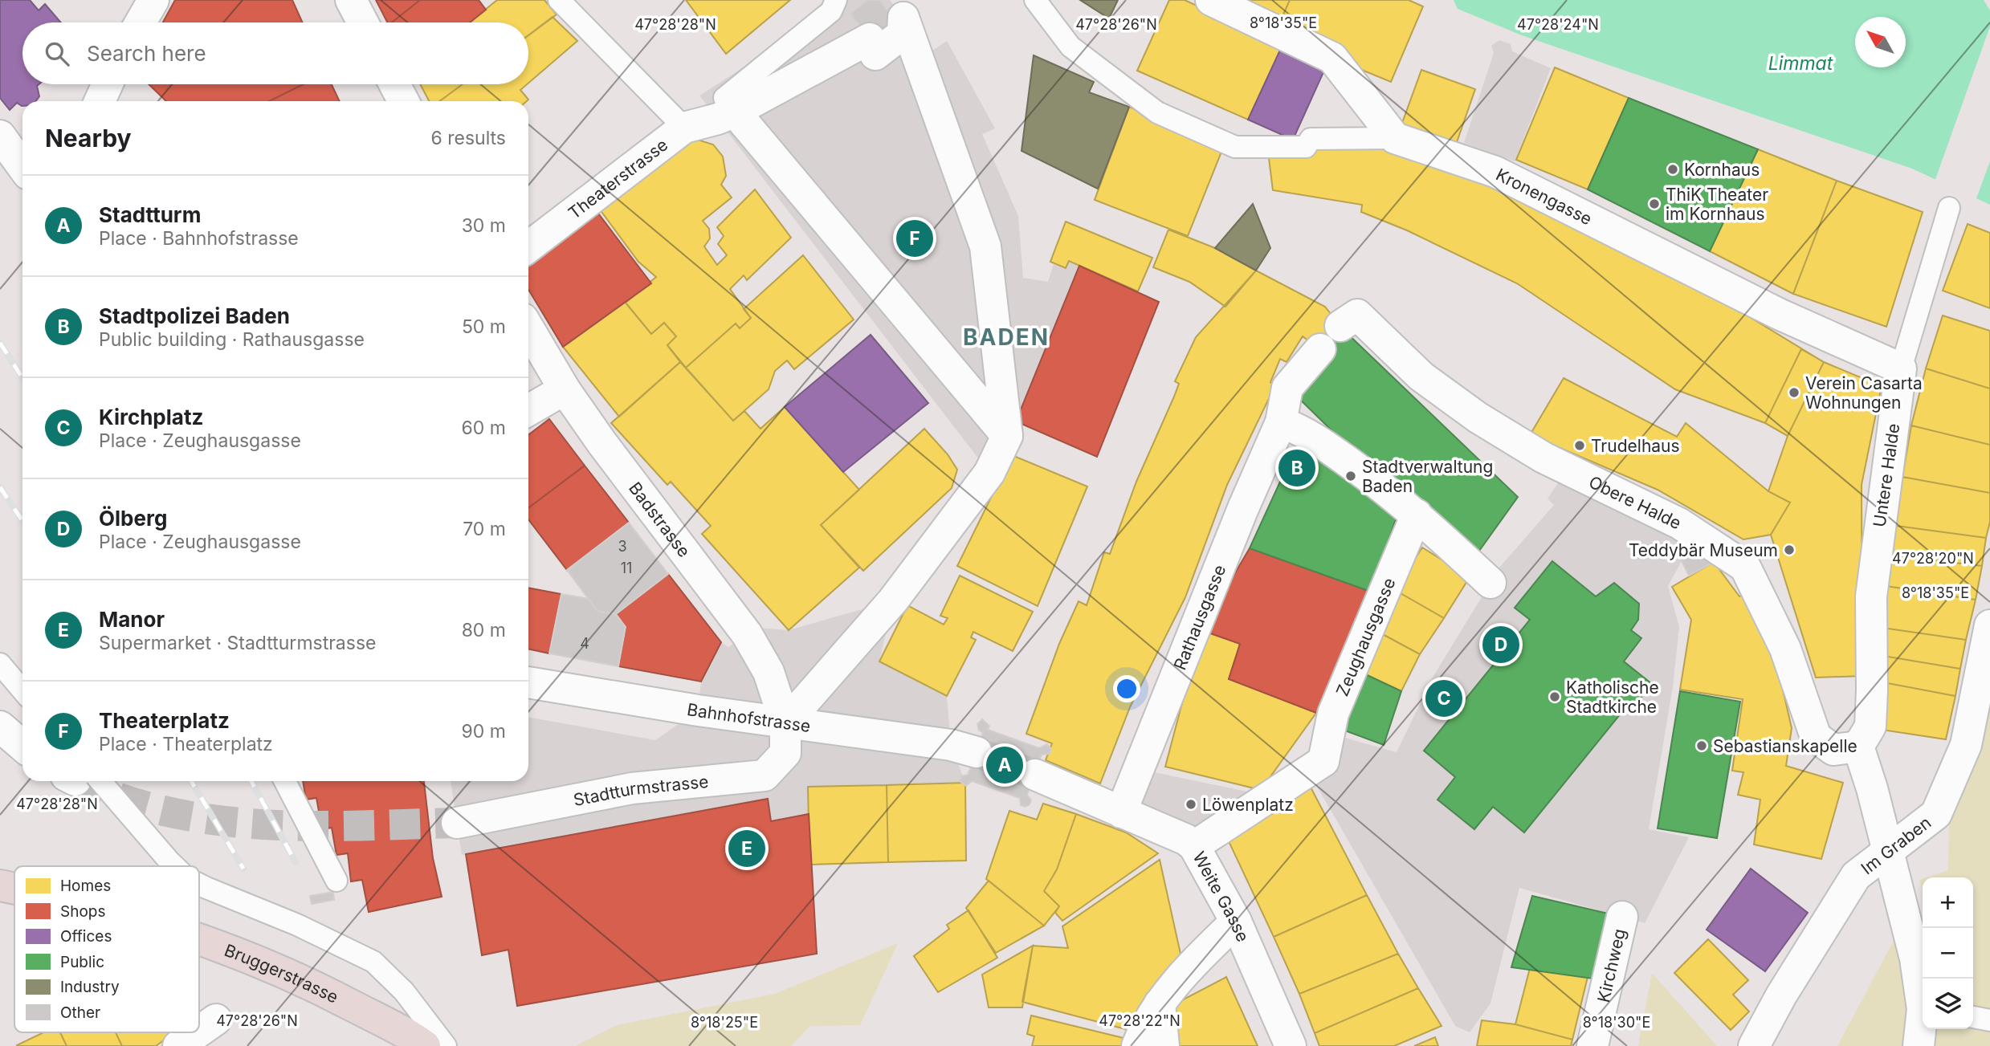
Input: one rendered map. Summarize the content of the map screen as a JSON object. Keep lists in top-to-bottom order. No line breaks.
{"streets":{"main road":["Bruggerstrasse"],"street":["Theaterstrasse","Kronengasse","Untere Halde","Obere Halde","Badstrasse","Rathausgasse","Zeughausgasse","Bahnhofstrasse","Stadtturmstrasse","Im Graben","Weite Gasse","Kirchweg"]},"crossings":[["Kronengasse","Untere Halde"],["Untere Halde","Obere Halde"],["Badstrasse","Bahnhofstrasse"],["Badstrasse","Stadtturmstrasse"],["Rathausgasse","Weite Gasse"],["Zeughausgasse","Weite Gasse"],["Bahnhofstrasse","Stadtturmstrasse"]],"districts":["BADEN"],"water":["Limmat"],"places":["Kornhaus","ThiK Theater im Kornhaus","Verein Casarta Wohnungen","Trudelhaus","Stadtverwaltung Baden","Teddybär Museum","Katholische Stadtkirche","Sebastianskapelle","Löwenplatz"],"house_numbers":["3","11","4"],"legend":["Homes","Shops","Offices","Public","Industry","Other"],"north":"top left","page":{"search":"Search here","heading":["Nearby","6 results"],"list":[{"mark":"A","name":"Stadtturm","note":"Place · Bahnhofstrasse","value":"30 m"},{"mark":"B","name":"Stadtpolizei Baden","note":"Public building · Rathausgasse","value":"50 m"},{"mark":"C","name":"Kirchplatz","note":"Place · Zeughausgasse","value":"60 m"},{"mark":"D","name":"Ölberg","note":"Place · Zeughausgasse","value":"70 m"},{"mark":"E","name":"Manor","note":"Supermarket · Stadtturmstrasse","value":"80 m"},{"mark":"F","name":"Theaterplatz","note":"Place · Theaterplatz","value":"90 m"}],"pins":["F","B","D","C","A","E"],"map_buttons":["+","−"]},"coordinates":["8°18'35\"E","47°28'28\"N","47°28'26\"N","47°28'24\"N","47°28'20\"N","47°28'22\"N","8°18'25\"E","8°18'30\"E"]}
